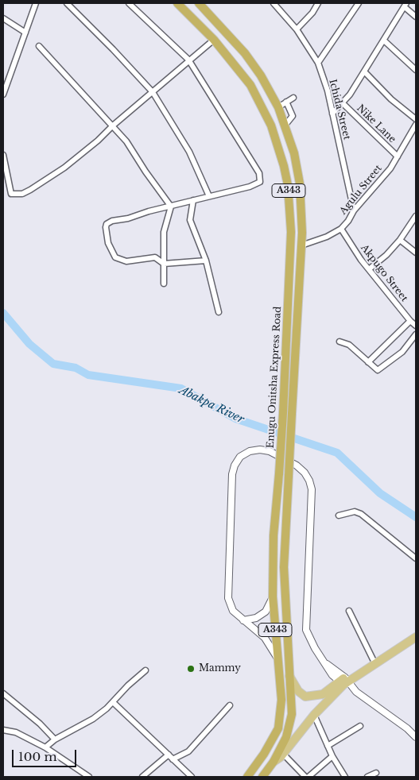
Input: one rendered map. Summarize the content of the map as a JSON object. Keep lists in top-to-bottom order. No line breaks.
{"streets":{"highway":["A343","Enugu Onitsha Express Road"],"street":["Ichida Street","Nike Lane","Agulu Street","Akpugo Street"]},"crossings":[["Ichida Street","Agulu Street"],["Nike Lane","Agulu Street"],["Agulu Street","Akpugo Street"],["Agulu Street","Enugu Onitsha Express Road"]],"water":["Abakpa River"],"places":["Mammy"],"scale_bar":"100 m"}
